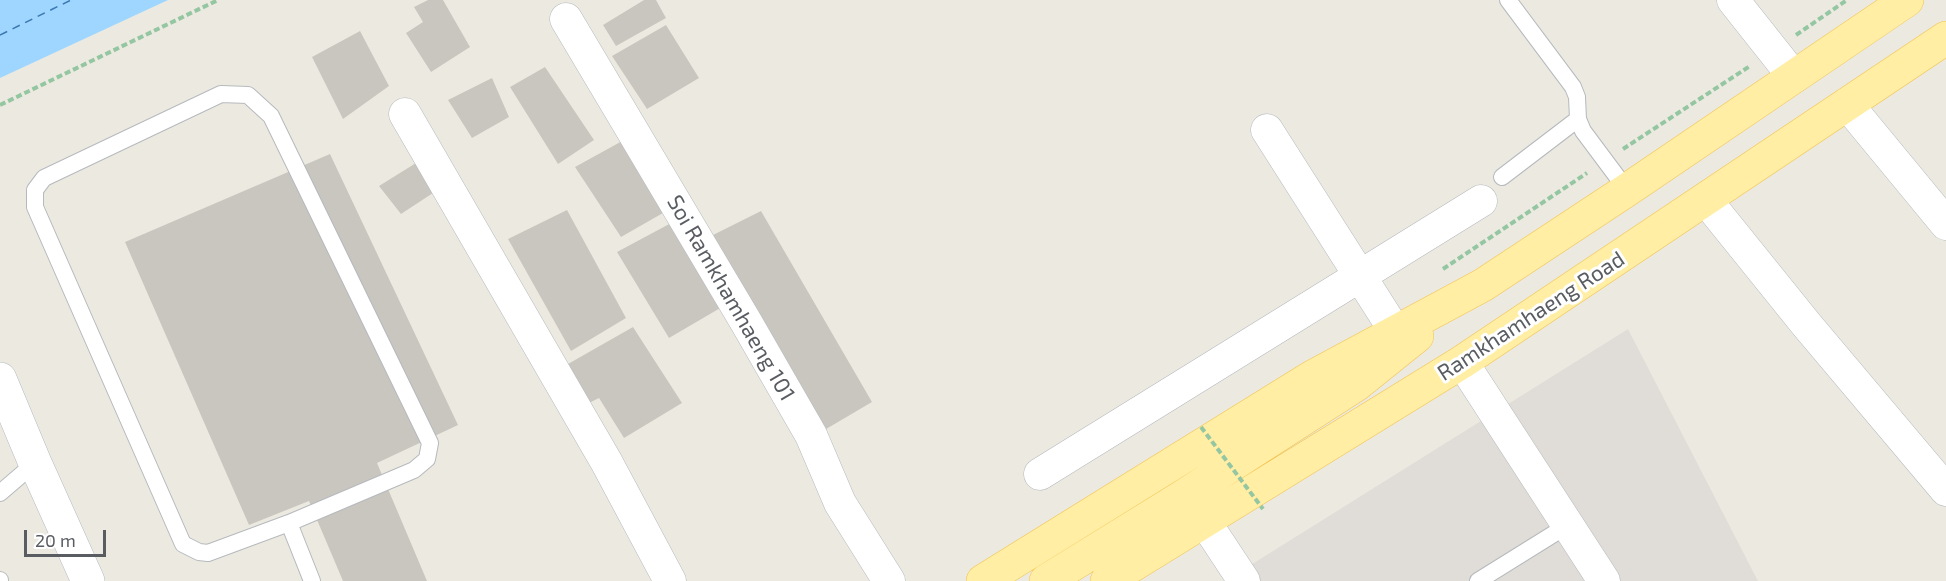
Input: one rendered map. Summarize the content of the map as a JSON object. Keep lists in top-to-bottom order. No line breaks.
{"streets":{"main road":["Ramkhamhaeng Road"],"street":["Soi Ramkhamhaeng 101"]},"scale_bar":"20 m"}
